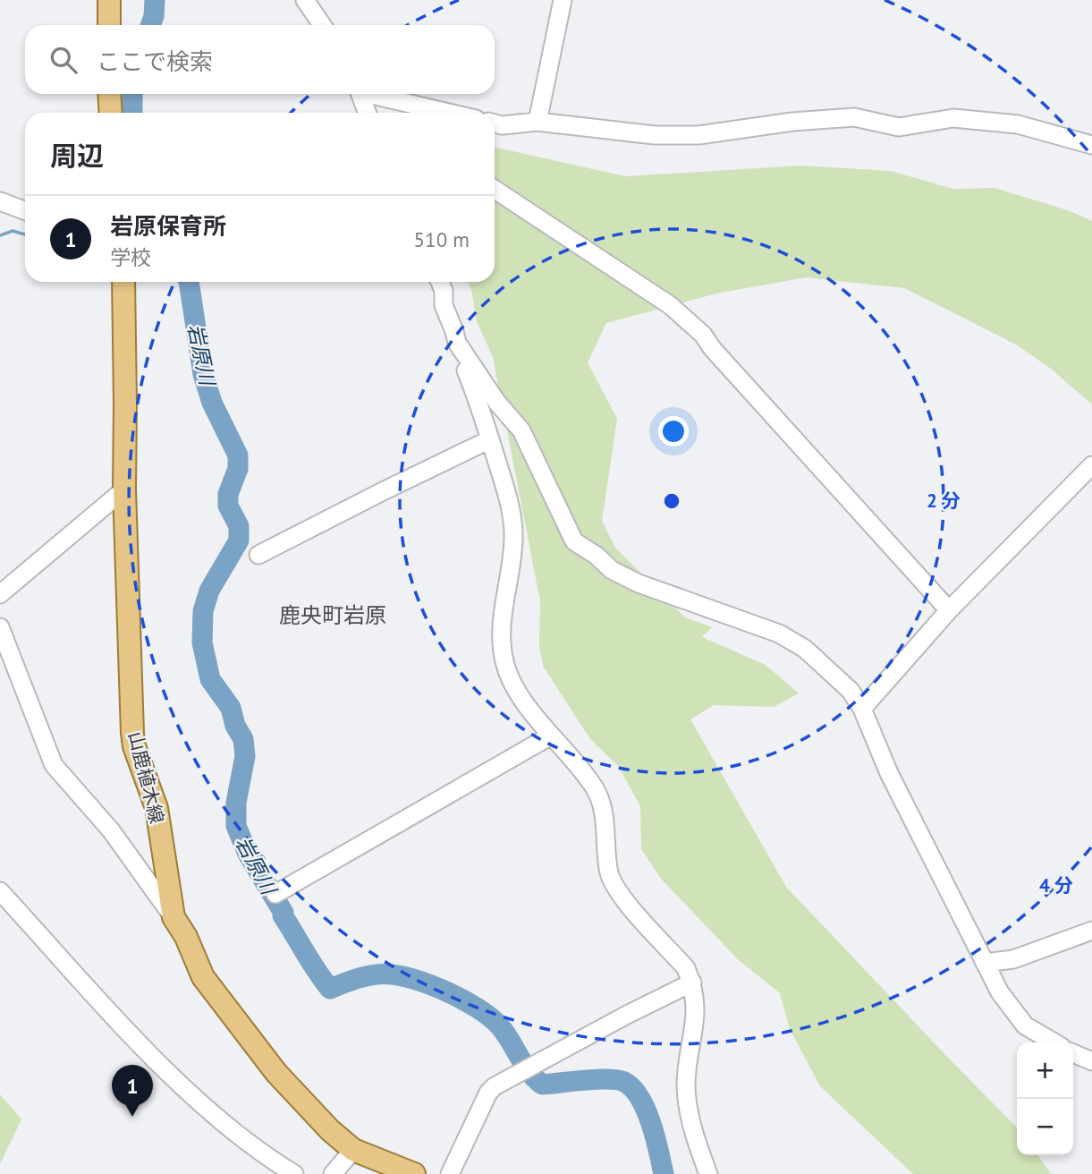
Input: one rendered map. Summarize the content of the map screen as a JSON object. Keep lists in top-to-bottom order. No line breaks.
{"streets":{"main road":["山鹿植木線"]},"districts":["鹿央町岩原"],"water":["岩原川"],"page":{"search":"ここで検索","heading":"周辺","list":[{"mark":"1","name":"岩原保育所","note":"学校","value":"510 m"}],"map_buttons":["+","−"],"pins":"1"},"rings":["2 分","4 分"]}
